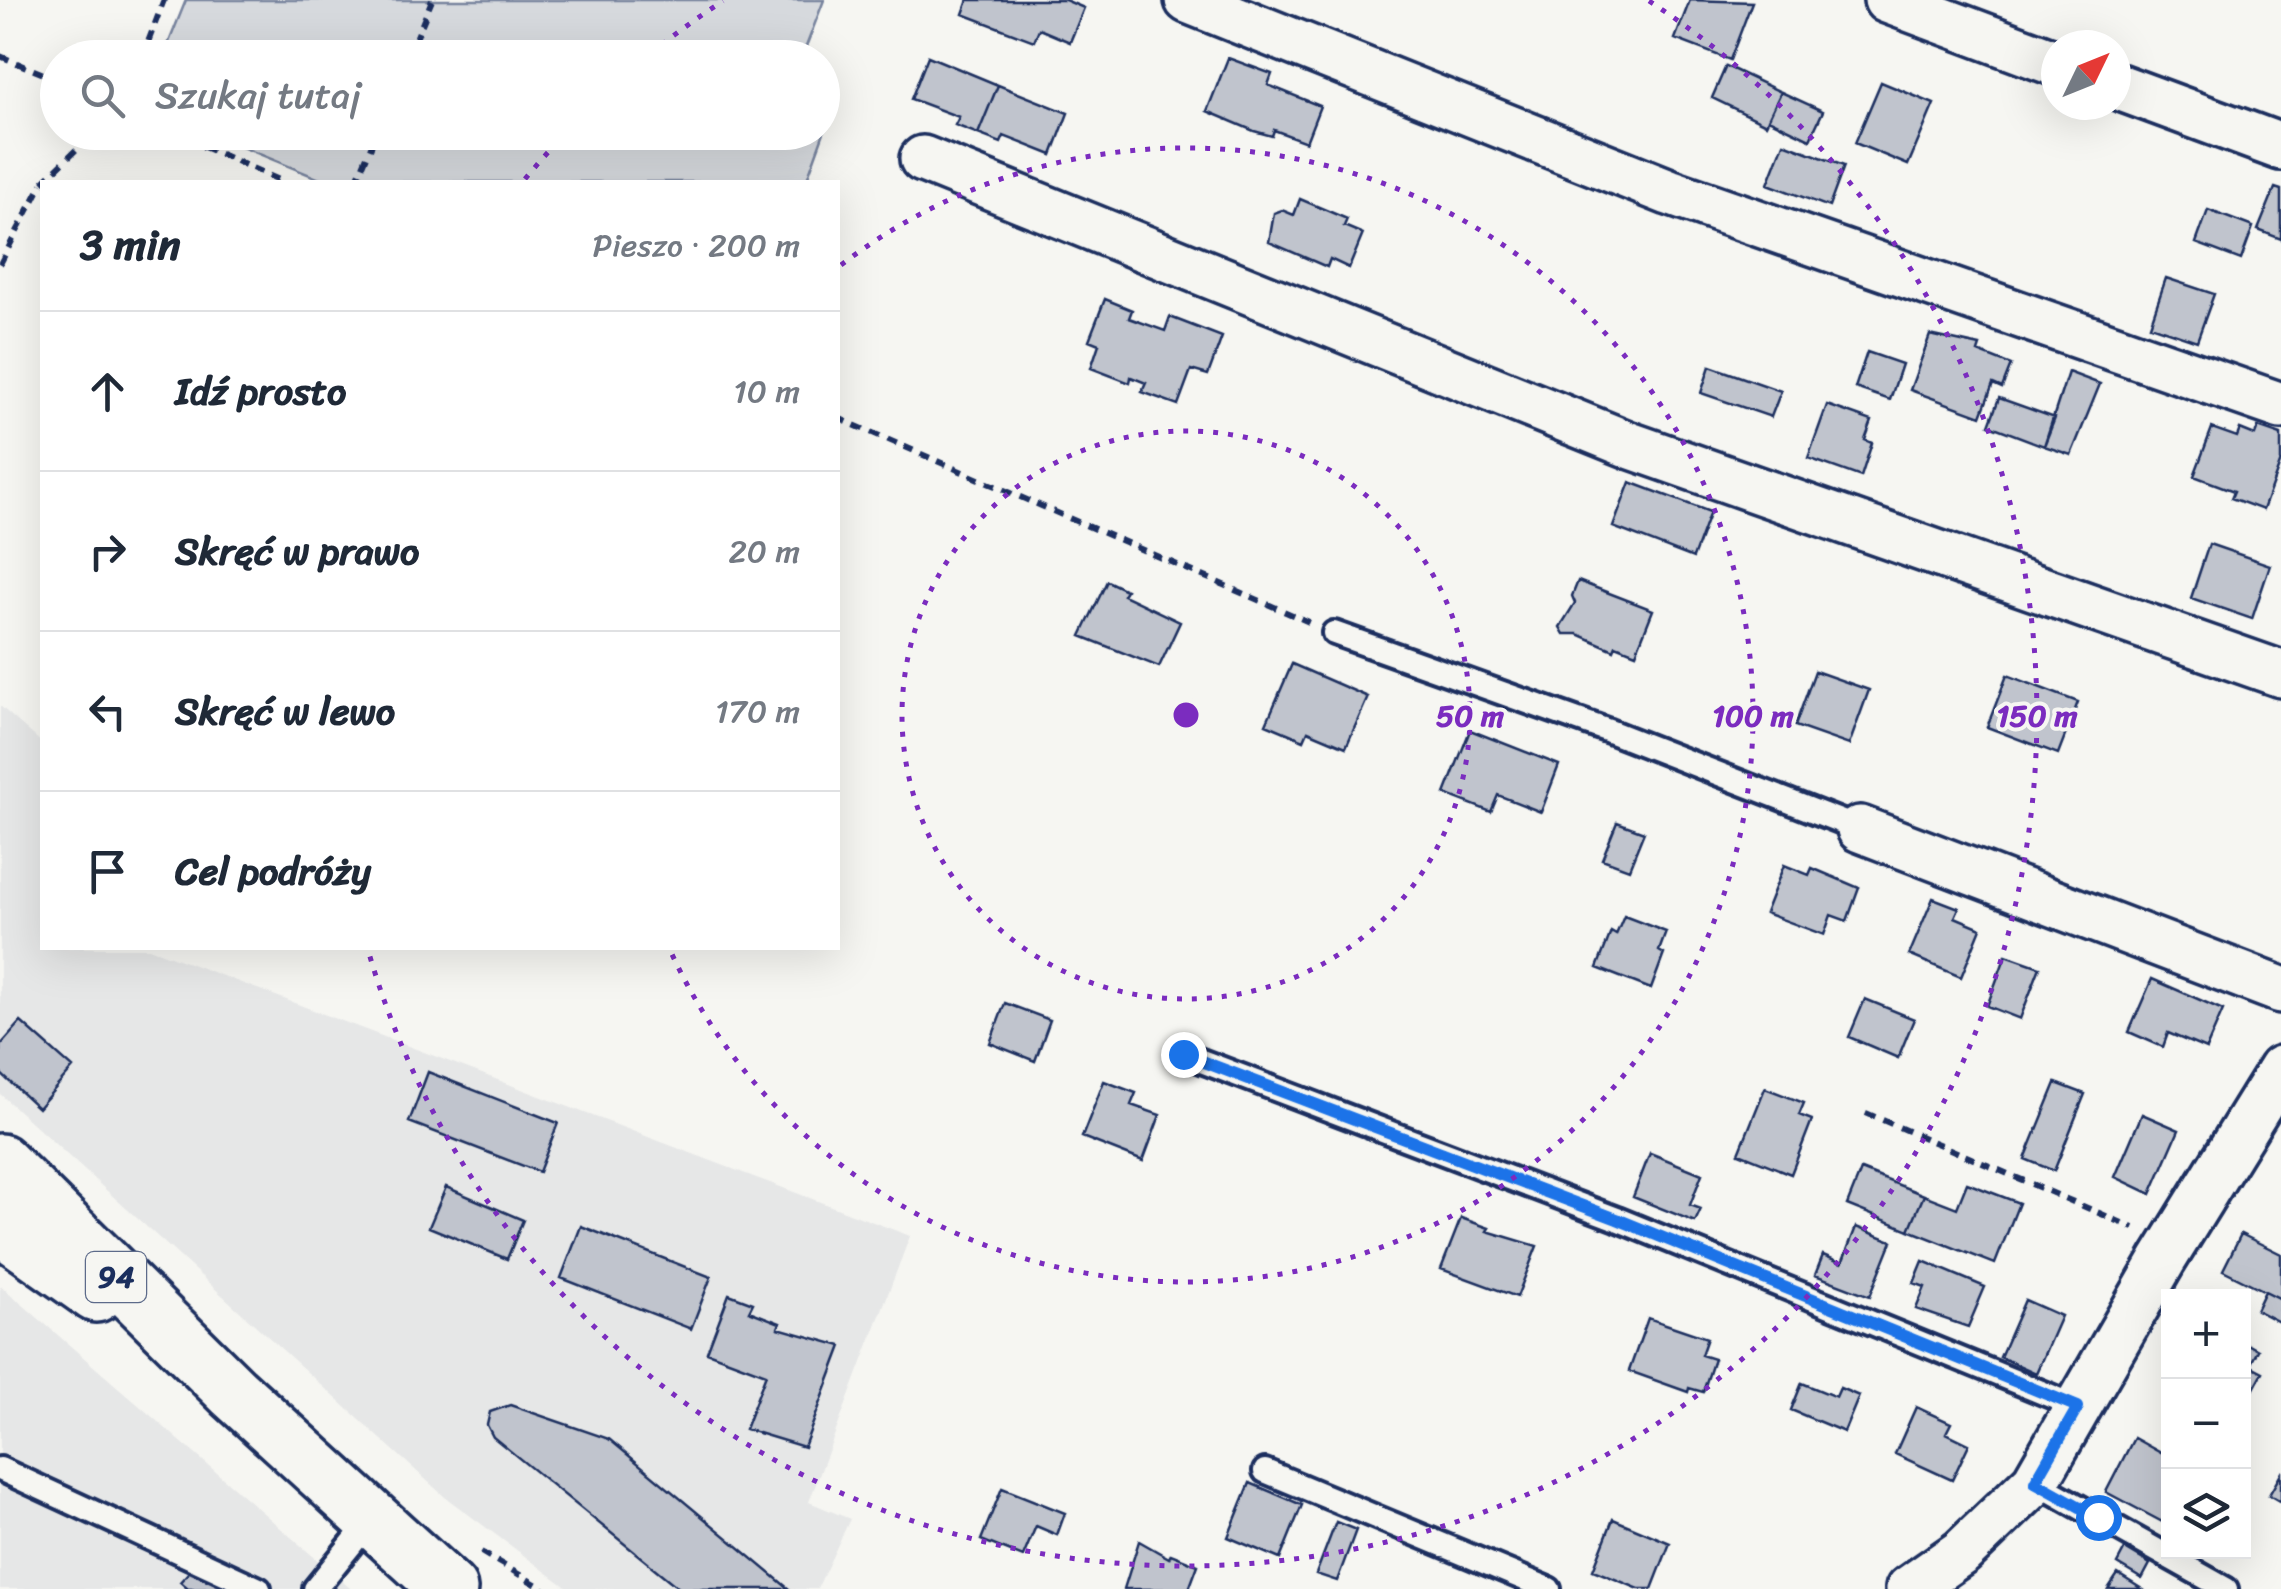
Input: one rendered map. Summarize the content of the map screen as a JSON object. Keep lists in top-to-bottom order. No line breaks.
{"streets":{"main road":["94"]},"north":"top right","page":{"search":"Szukaj tutaj","heading":["3 min","Pieszo · 200 m"],"list":[["Idź prosto","10 m"],["Skręć w prawo","20 m"],["Skręć w lewo","170 m"],"Cel podróży"],"map_buttons":["+","−"]},"rings":["50 m","100 m","150 m"]}
